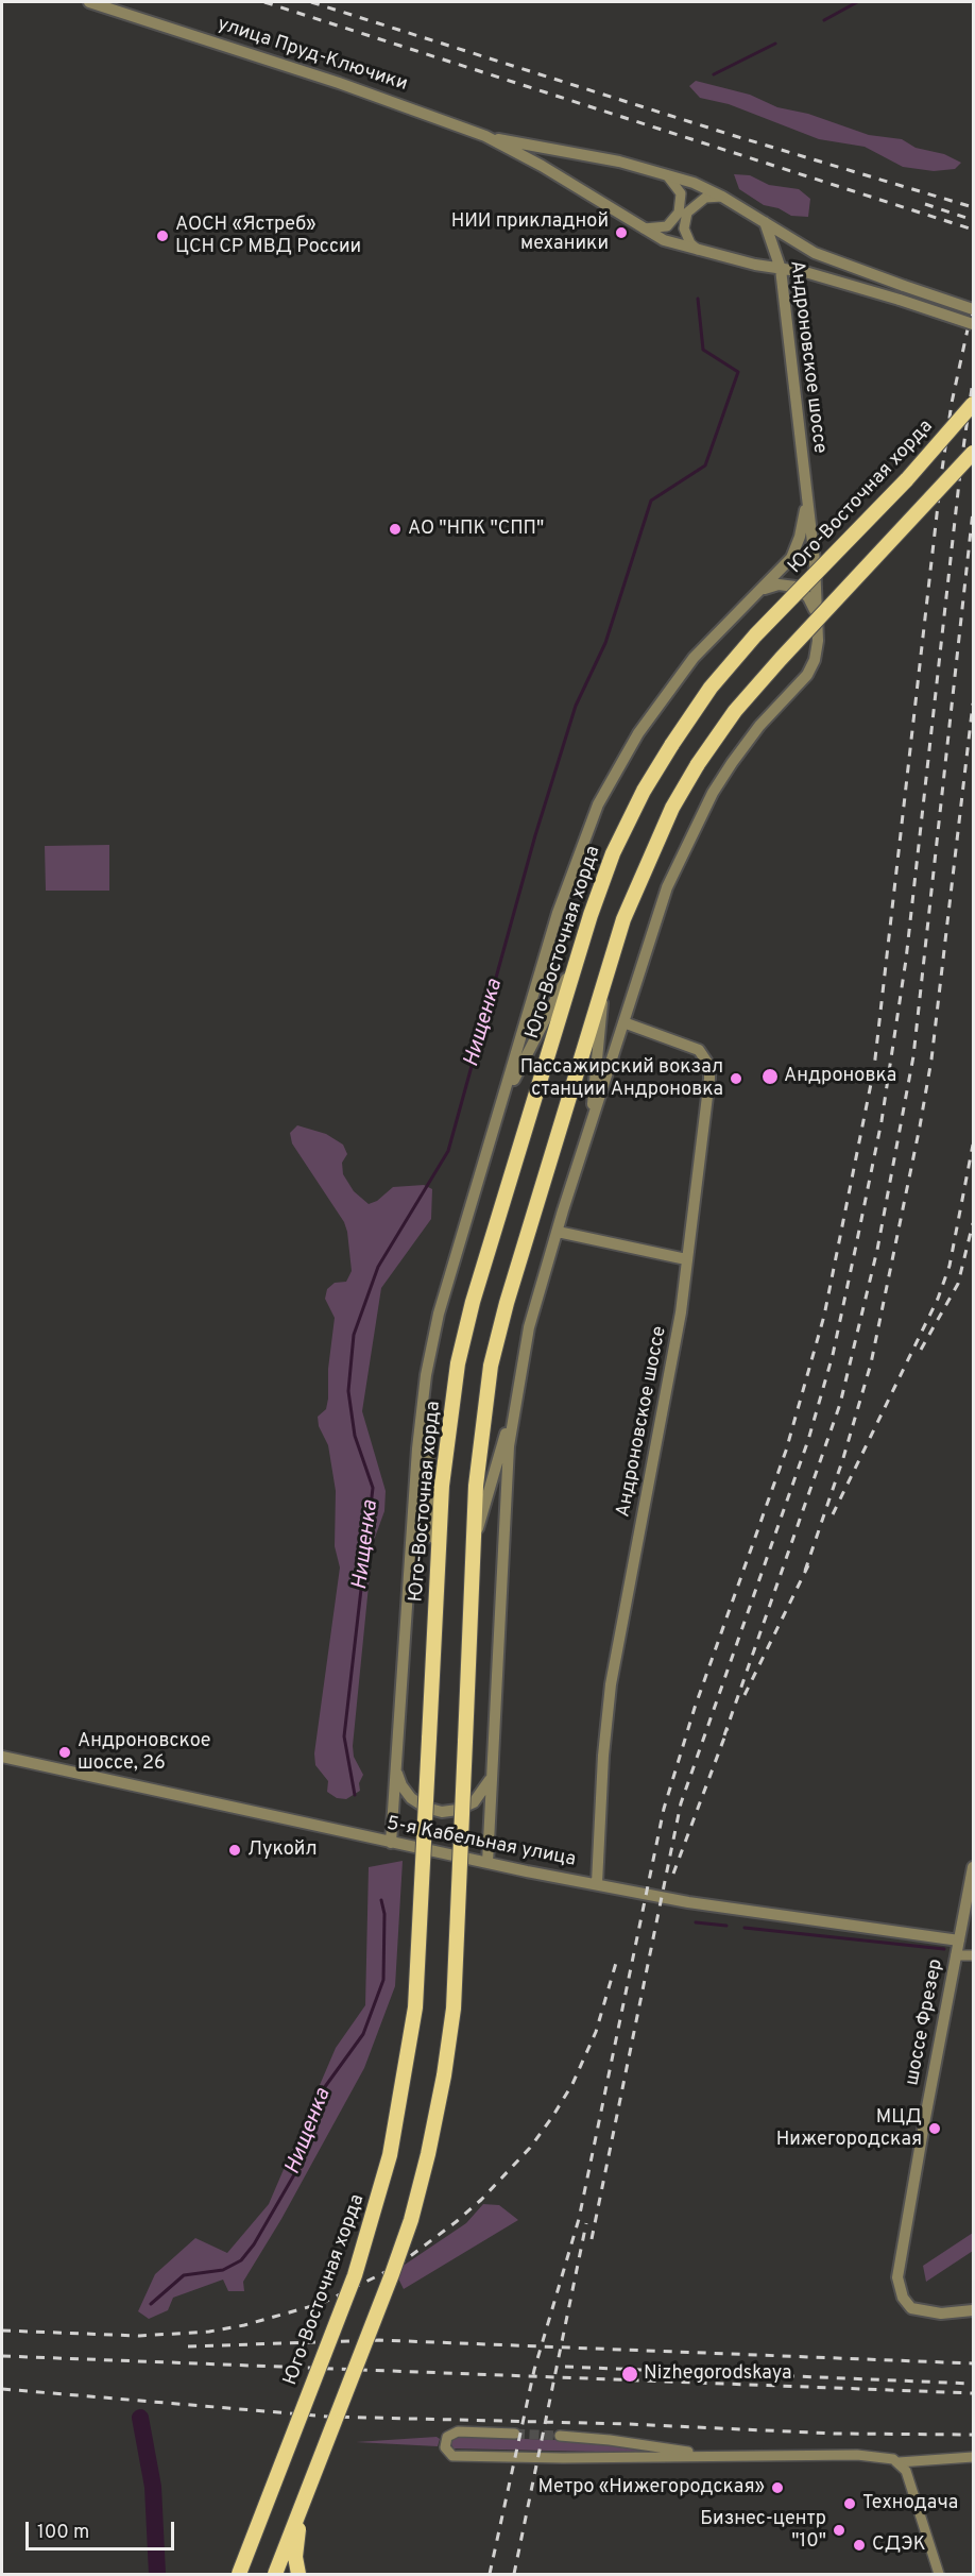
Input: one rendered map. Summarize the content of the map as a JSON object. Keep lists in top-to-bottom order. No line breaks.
{"streets":{"main road":["Юго-Восточная хорда"],"street":["улица Пруд-Ключики","Андроновское шоссе","5-я Кабельная улица","шоссе Фрезер"]},"crossings":[["улица Пруд-Ключики","Андроновское шоссе"],["Андроновское шоссе","5-я Кабельная улица"],["5-я Кабельная улица","шоссе Фрезер"]],"water":["Нищенка"],"places":["НИИ прикладной механики","АОСН «Ястреб» ЦСН СР МВД России","АО \"НПК \"СПП\"","Андроновка","Пассажирский вокзал станции Андроновка","Андроновское шоссе, 26","Лукойл","МЦД Нижегородская","Nizhegorodskaya","Метро «Нижегородская»","Технодача","Бизнес-центр \"10\"","СДЭК"],"scale_bar":"100 m"}
